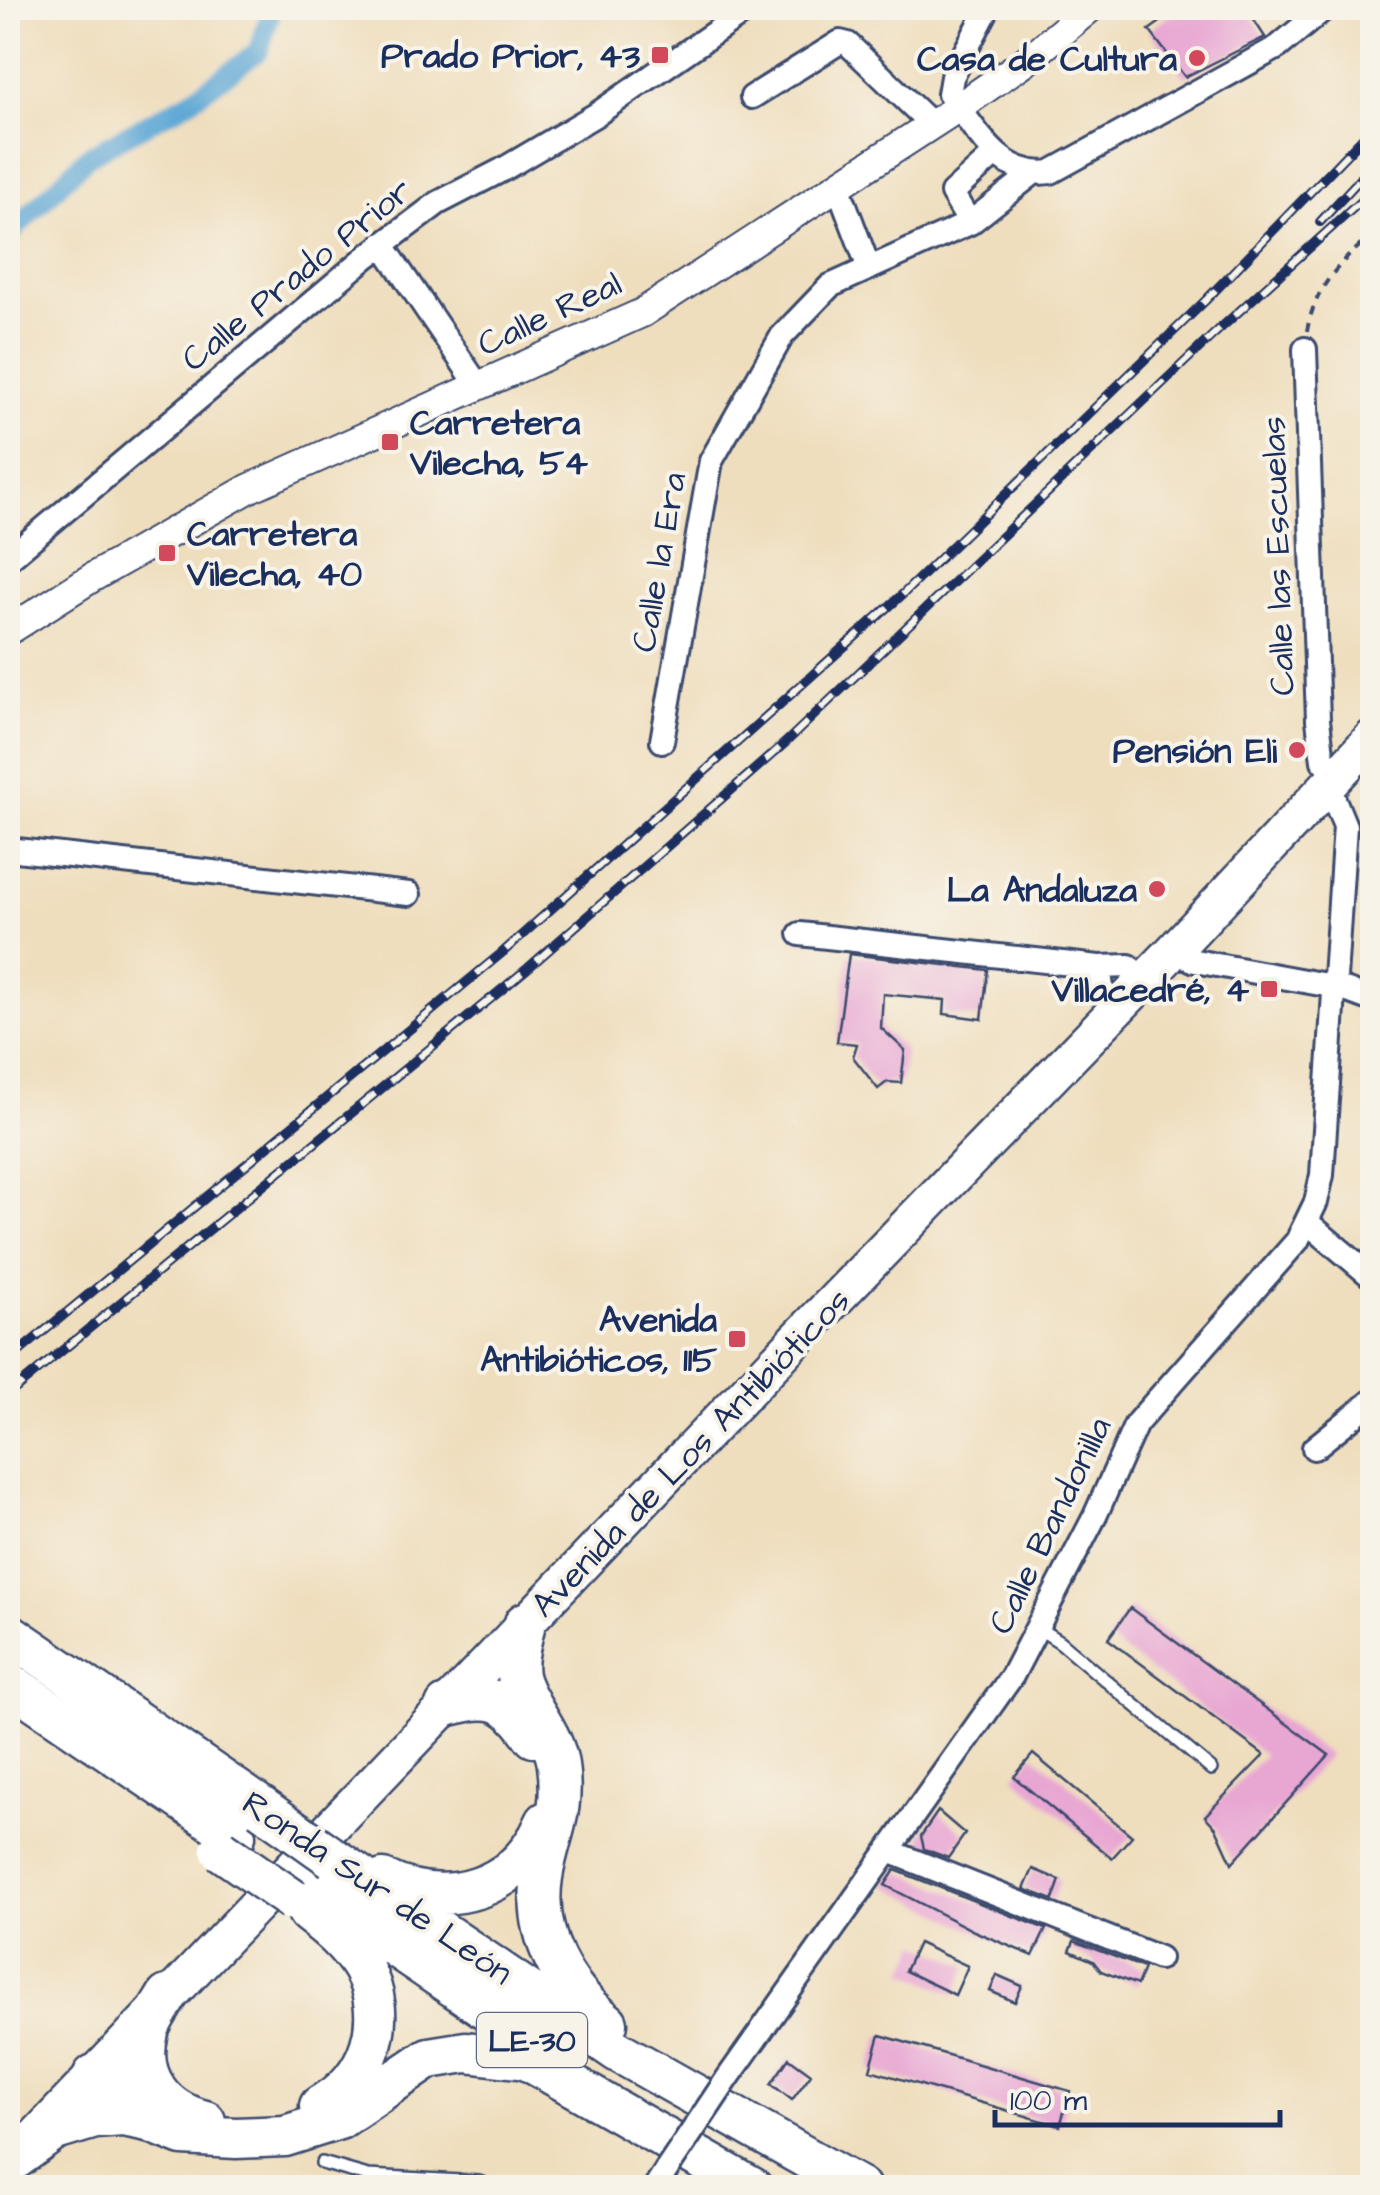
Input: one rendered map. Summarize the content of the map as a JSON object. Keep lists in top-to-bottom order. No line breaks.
{"streets":{"highway":["Ronda Sur de León","LE-30"],"main road":["Avenida de Los Antibióticos"],"street":["Calle Prado Prior","Calle Real","Calle las Escuelas","Calle la Era","Calle Bandonilla"]},"crossings":[["Calle las Escuelas","Avenida de Los Antibióticos"],["Calle las Escuelas","Calle Bandonilla"],["Avenida de Los Antibióticos","Calle Bandonilla"]],"places":{"transit":["Prado Prior, 43","Carretera Vilecha, 54","Carretera Vilecha, 40","Villacedré, 4","Avenida Antibióticos, 115"],"other":["Casa de Cultura","Pensión Eli","La Andaluza"]},"scale_bar":"100 m"}
